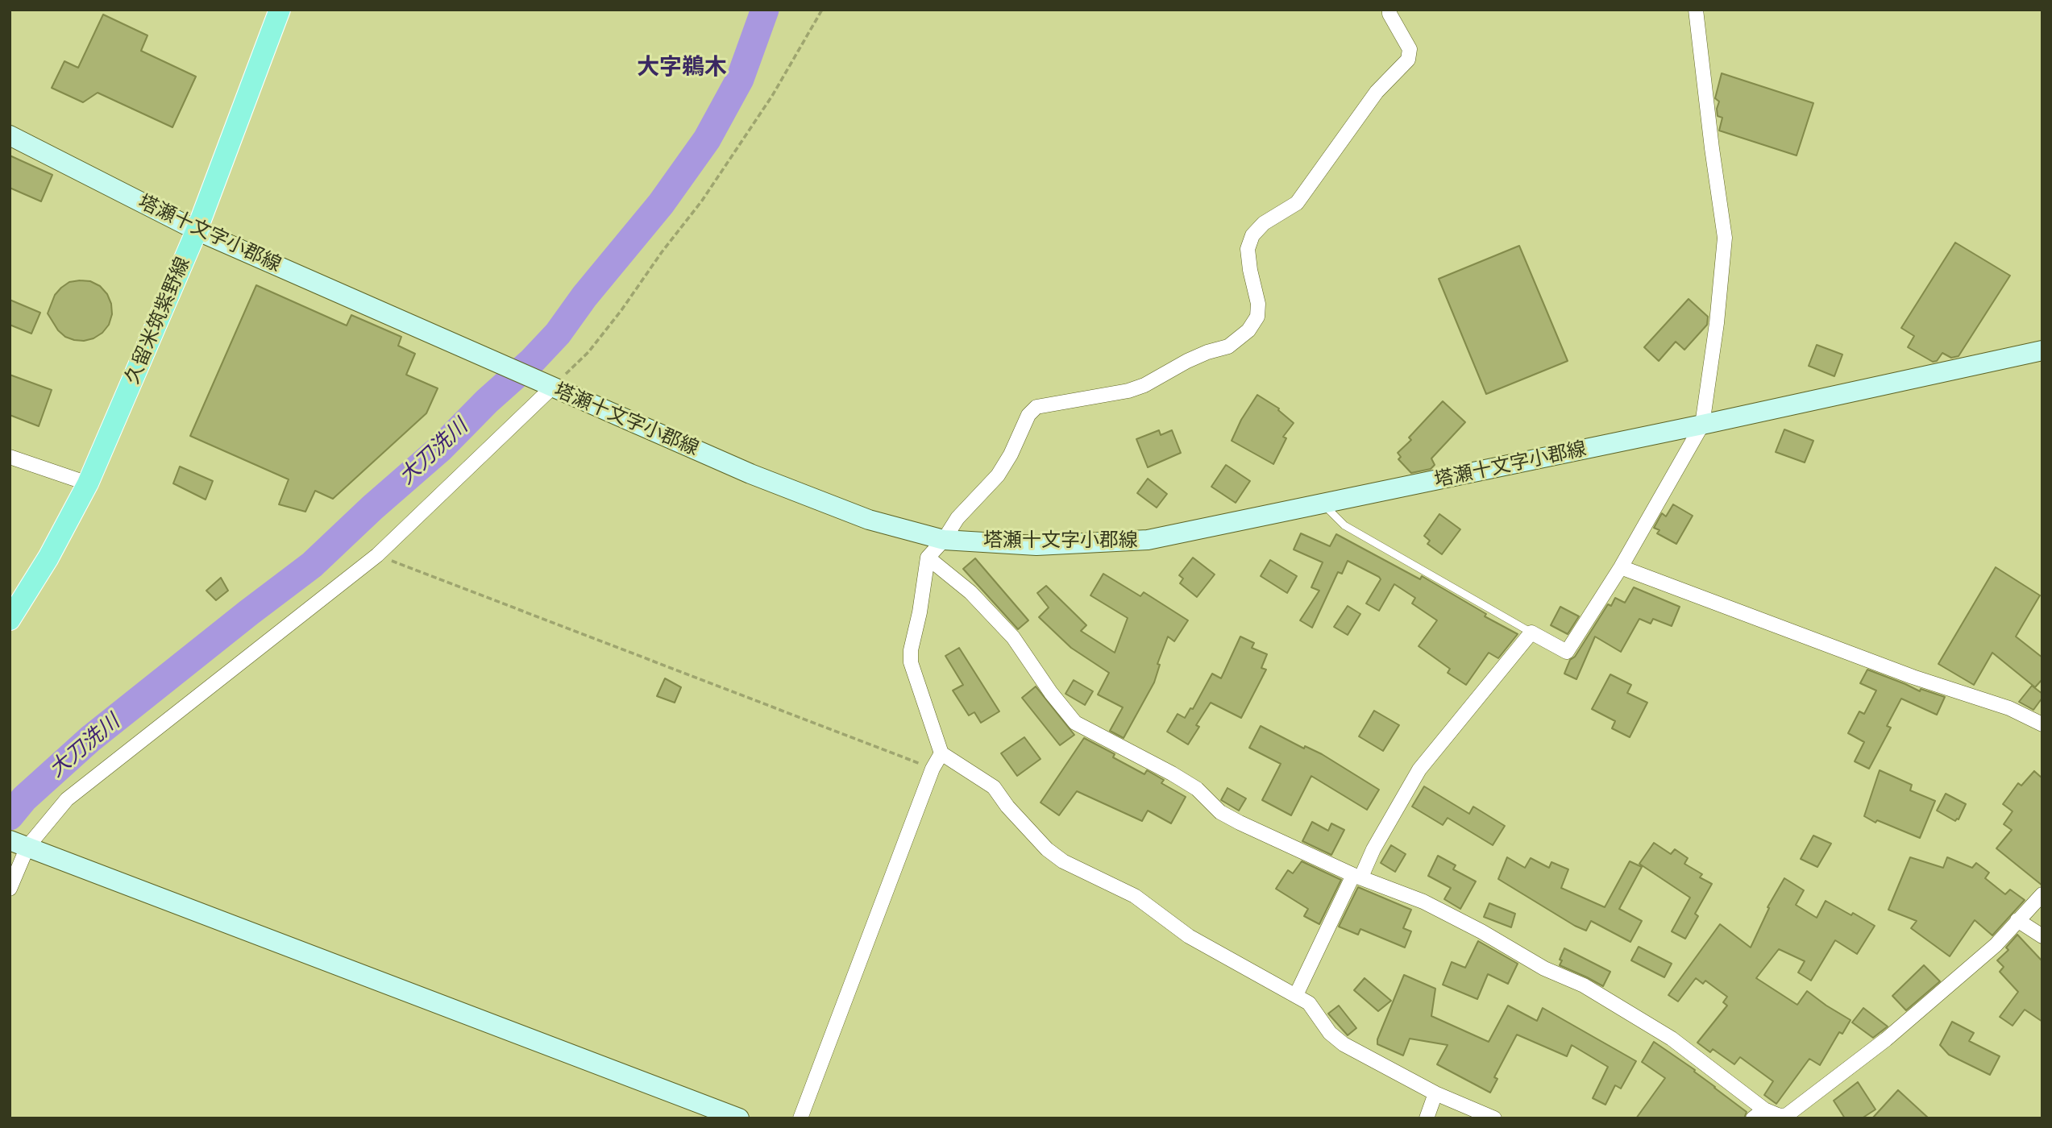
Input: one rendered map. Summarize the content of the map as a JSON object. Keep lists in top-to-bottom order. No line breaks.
{"streets":{"main road":["塔瀬十文字小郡線","久留米筑紫野線"]},"crossings":[["塔瀬十文字小郡線","久留米筑紫野線"]],"districts":["大字鵜木"],"water":["大刀洗川"]}
